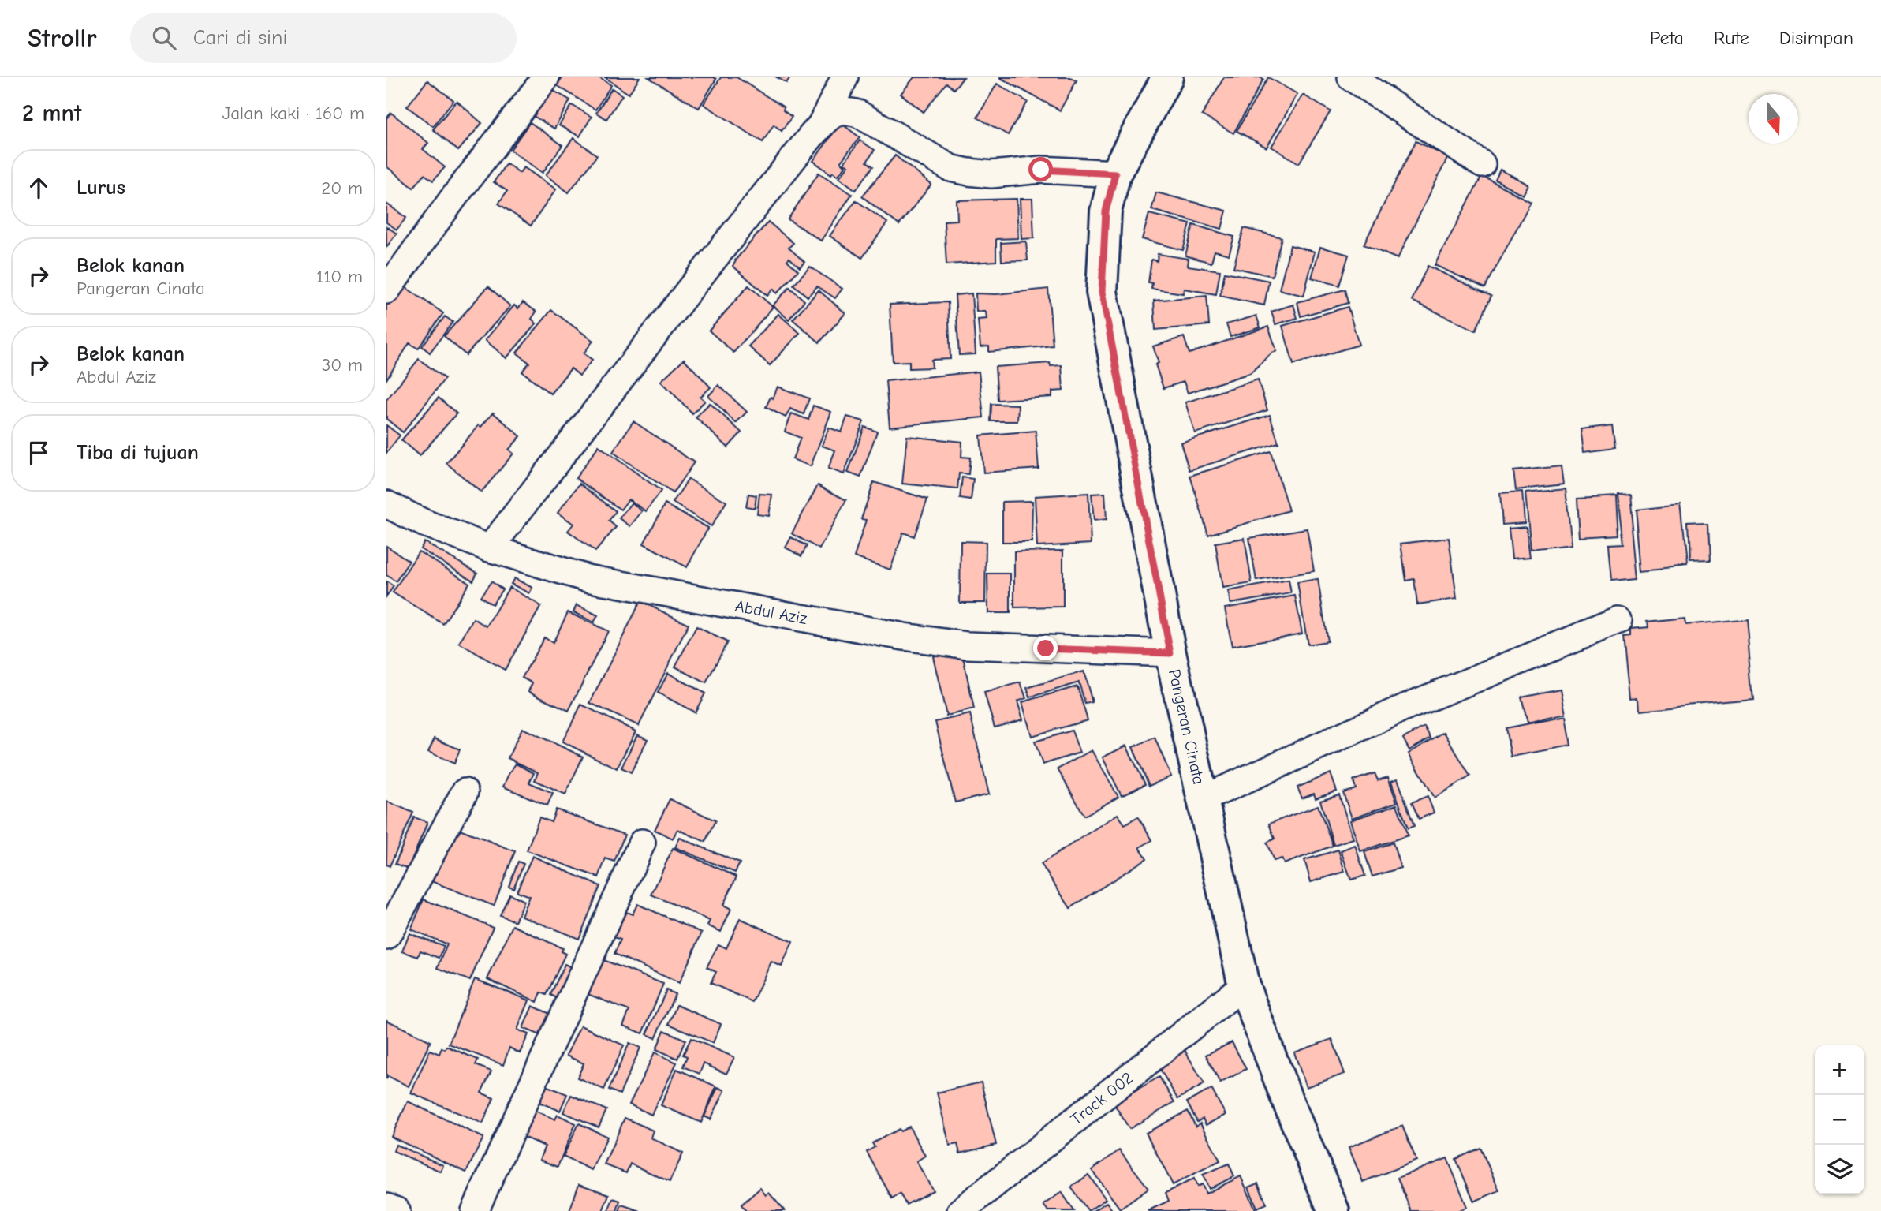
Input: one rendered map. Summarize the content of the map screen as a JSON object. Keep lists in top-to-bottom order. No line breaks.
{"streets":{"street":["Abdul Aziz","Pangeran Cinata","Track 002"]},"crossings":[["Abdul Aziz","Pangeran Cinata"],["Pangeran Cinata","Track 002"]],"north":"bottom","page":{"header":"Strollr","search":"Cari di sini","nav":["Peta","Rute","Disimpan"],"heading":["2 mnt","Jalan kaki · 160 m"],"list":[["Lurus","20 m"],["Belok kanan","Pangeran Cinata","110 m"],["Belok kanan","Abdul Aziz","30 m"],"Tiba di tujuan"],"map_buttons":["+","−"]}}
